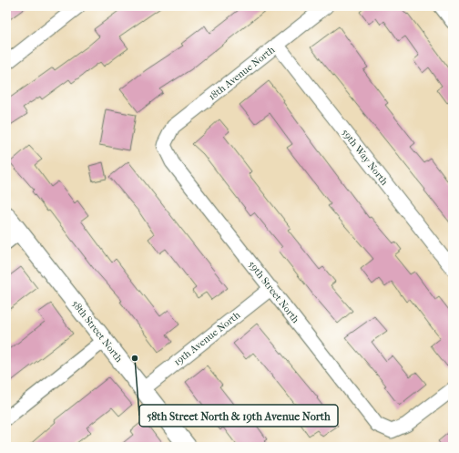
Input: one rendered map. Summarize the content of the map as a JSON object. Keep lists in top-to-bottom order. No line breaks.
{"streets":{"street":["18th Avenue North","59th Way North","59th Street North","58th Street North","19th Avenue North"]},"crossings":[["18th Avenue North","59th Way North"],["18th Avenue North","59th Street North"],["59th Street North","19th Avenue North"],["58th Street North","19th Avenue North"]],"places":["58th Street North & 19th Avenue North"]}
